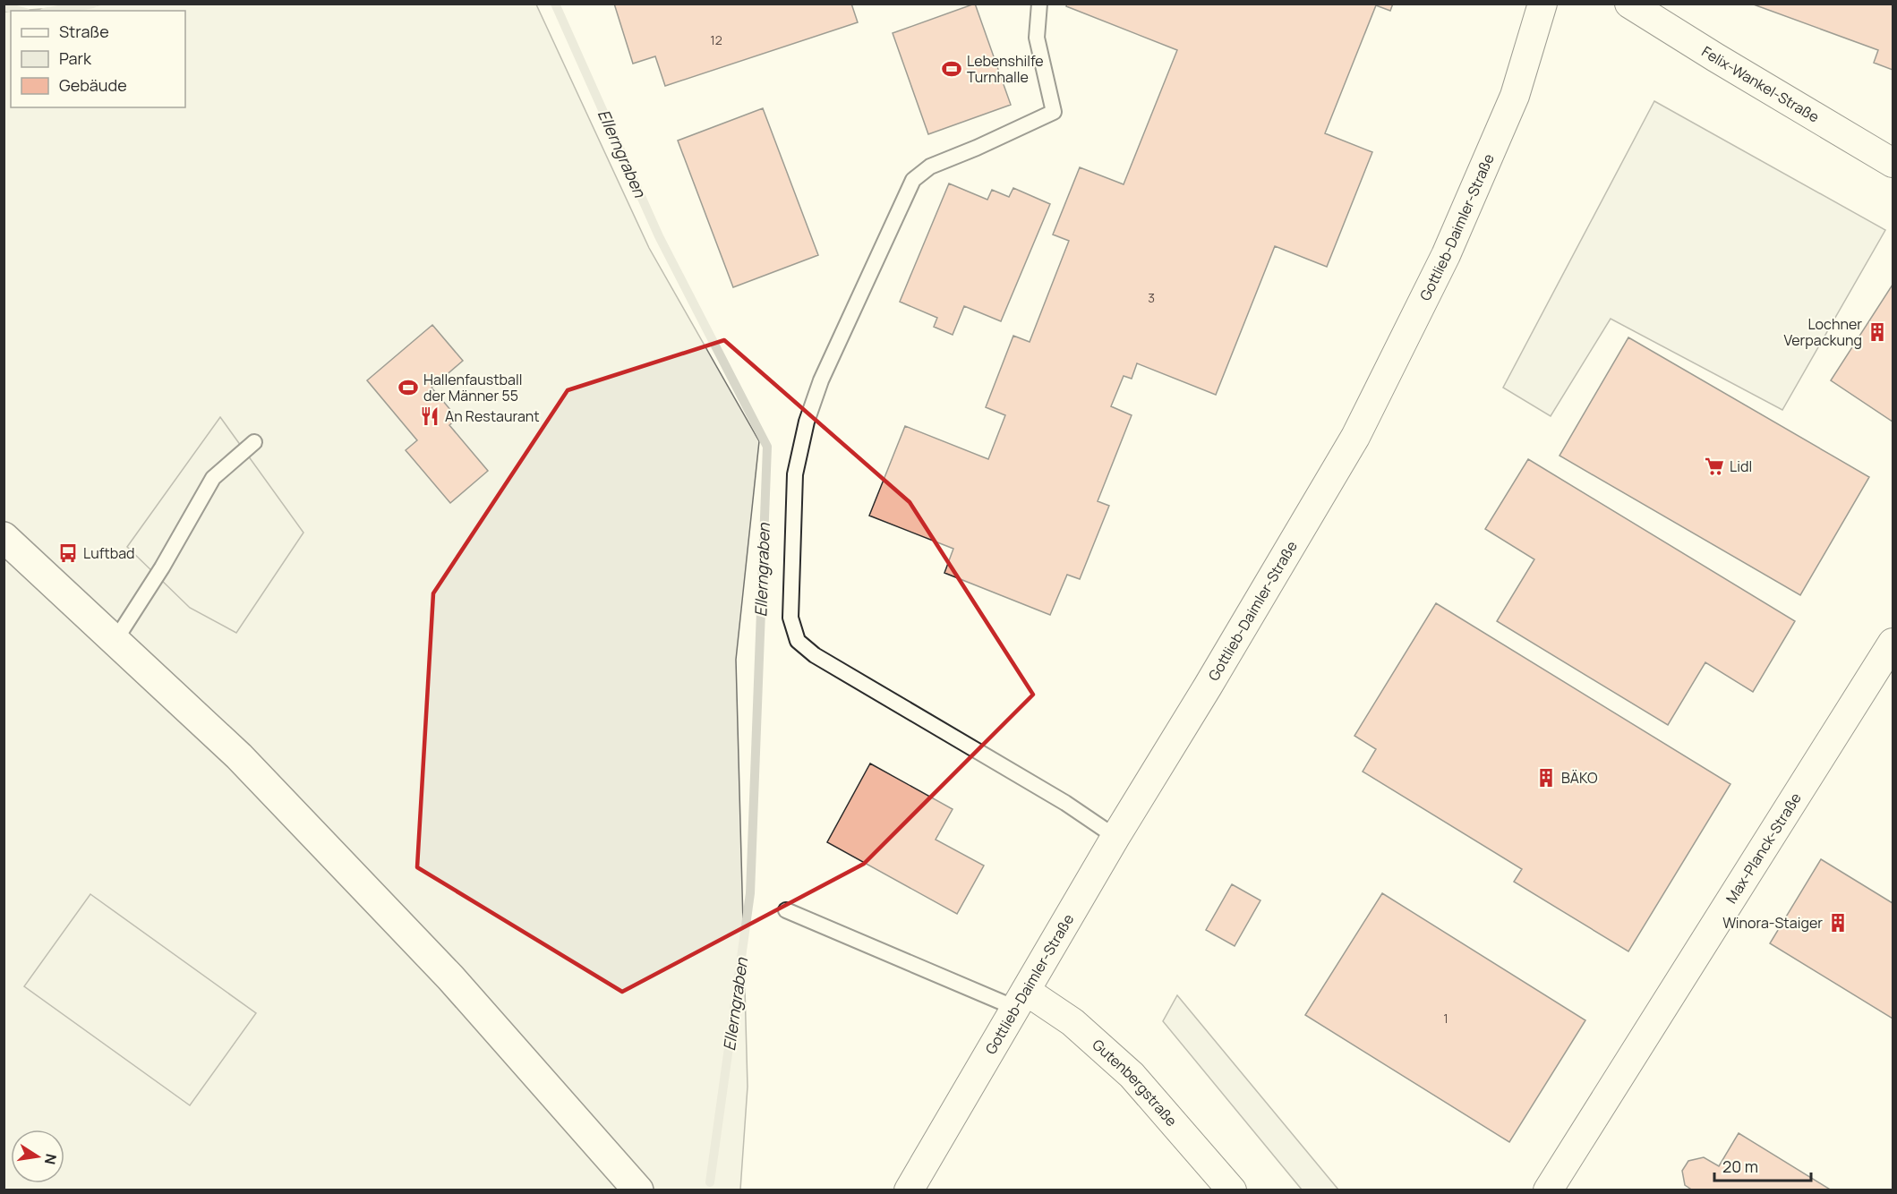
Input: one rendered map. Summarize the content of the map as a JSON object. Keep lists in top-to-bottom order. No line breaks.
{"streets":{"street":["Felix-Wankel-Straße","Gottlieb-Daimler-Straße","Max-Planck-Straße","Gutenbergstraße"]},"crossings":[["Gottlieb-Daimler-Straße","Gutenbergstraße"]],"water":["Ellerngraben"],"places":{"sports":["Lebenshilfe Turnhalle","Hallenfaustball der Männer 55"],"building":["Lochner Verpackung","BÄKO","Winora-Staiger"],"restaurant":["An Restaurant"],"supermarket":["Lidl"],"bus stop":["Luftbad"]},"house_numbers":["12","3","1"],"legend":["Straße","Park","Gebäude"],"scale_bar":"20 m","north":"right"}
